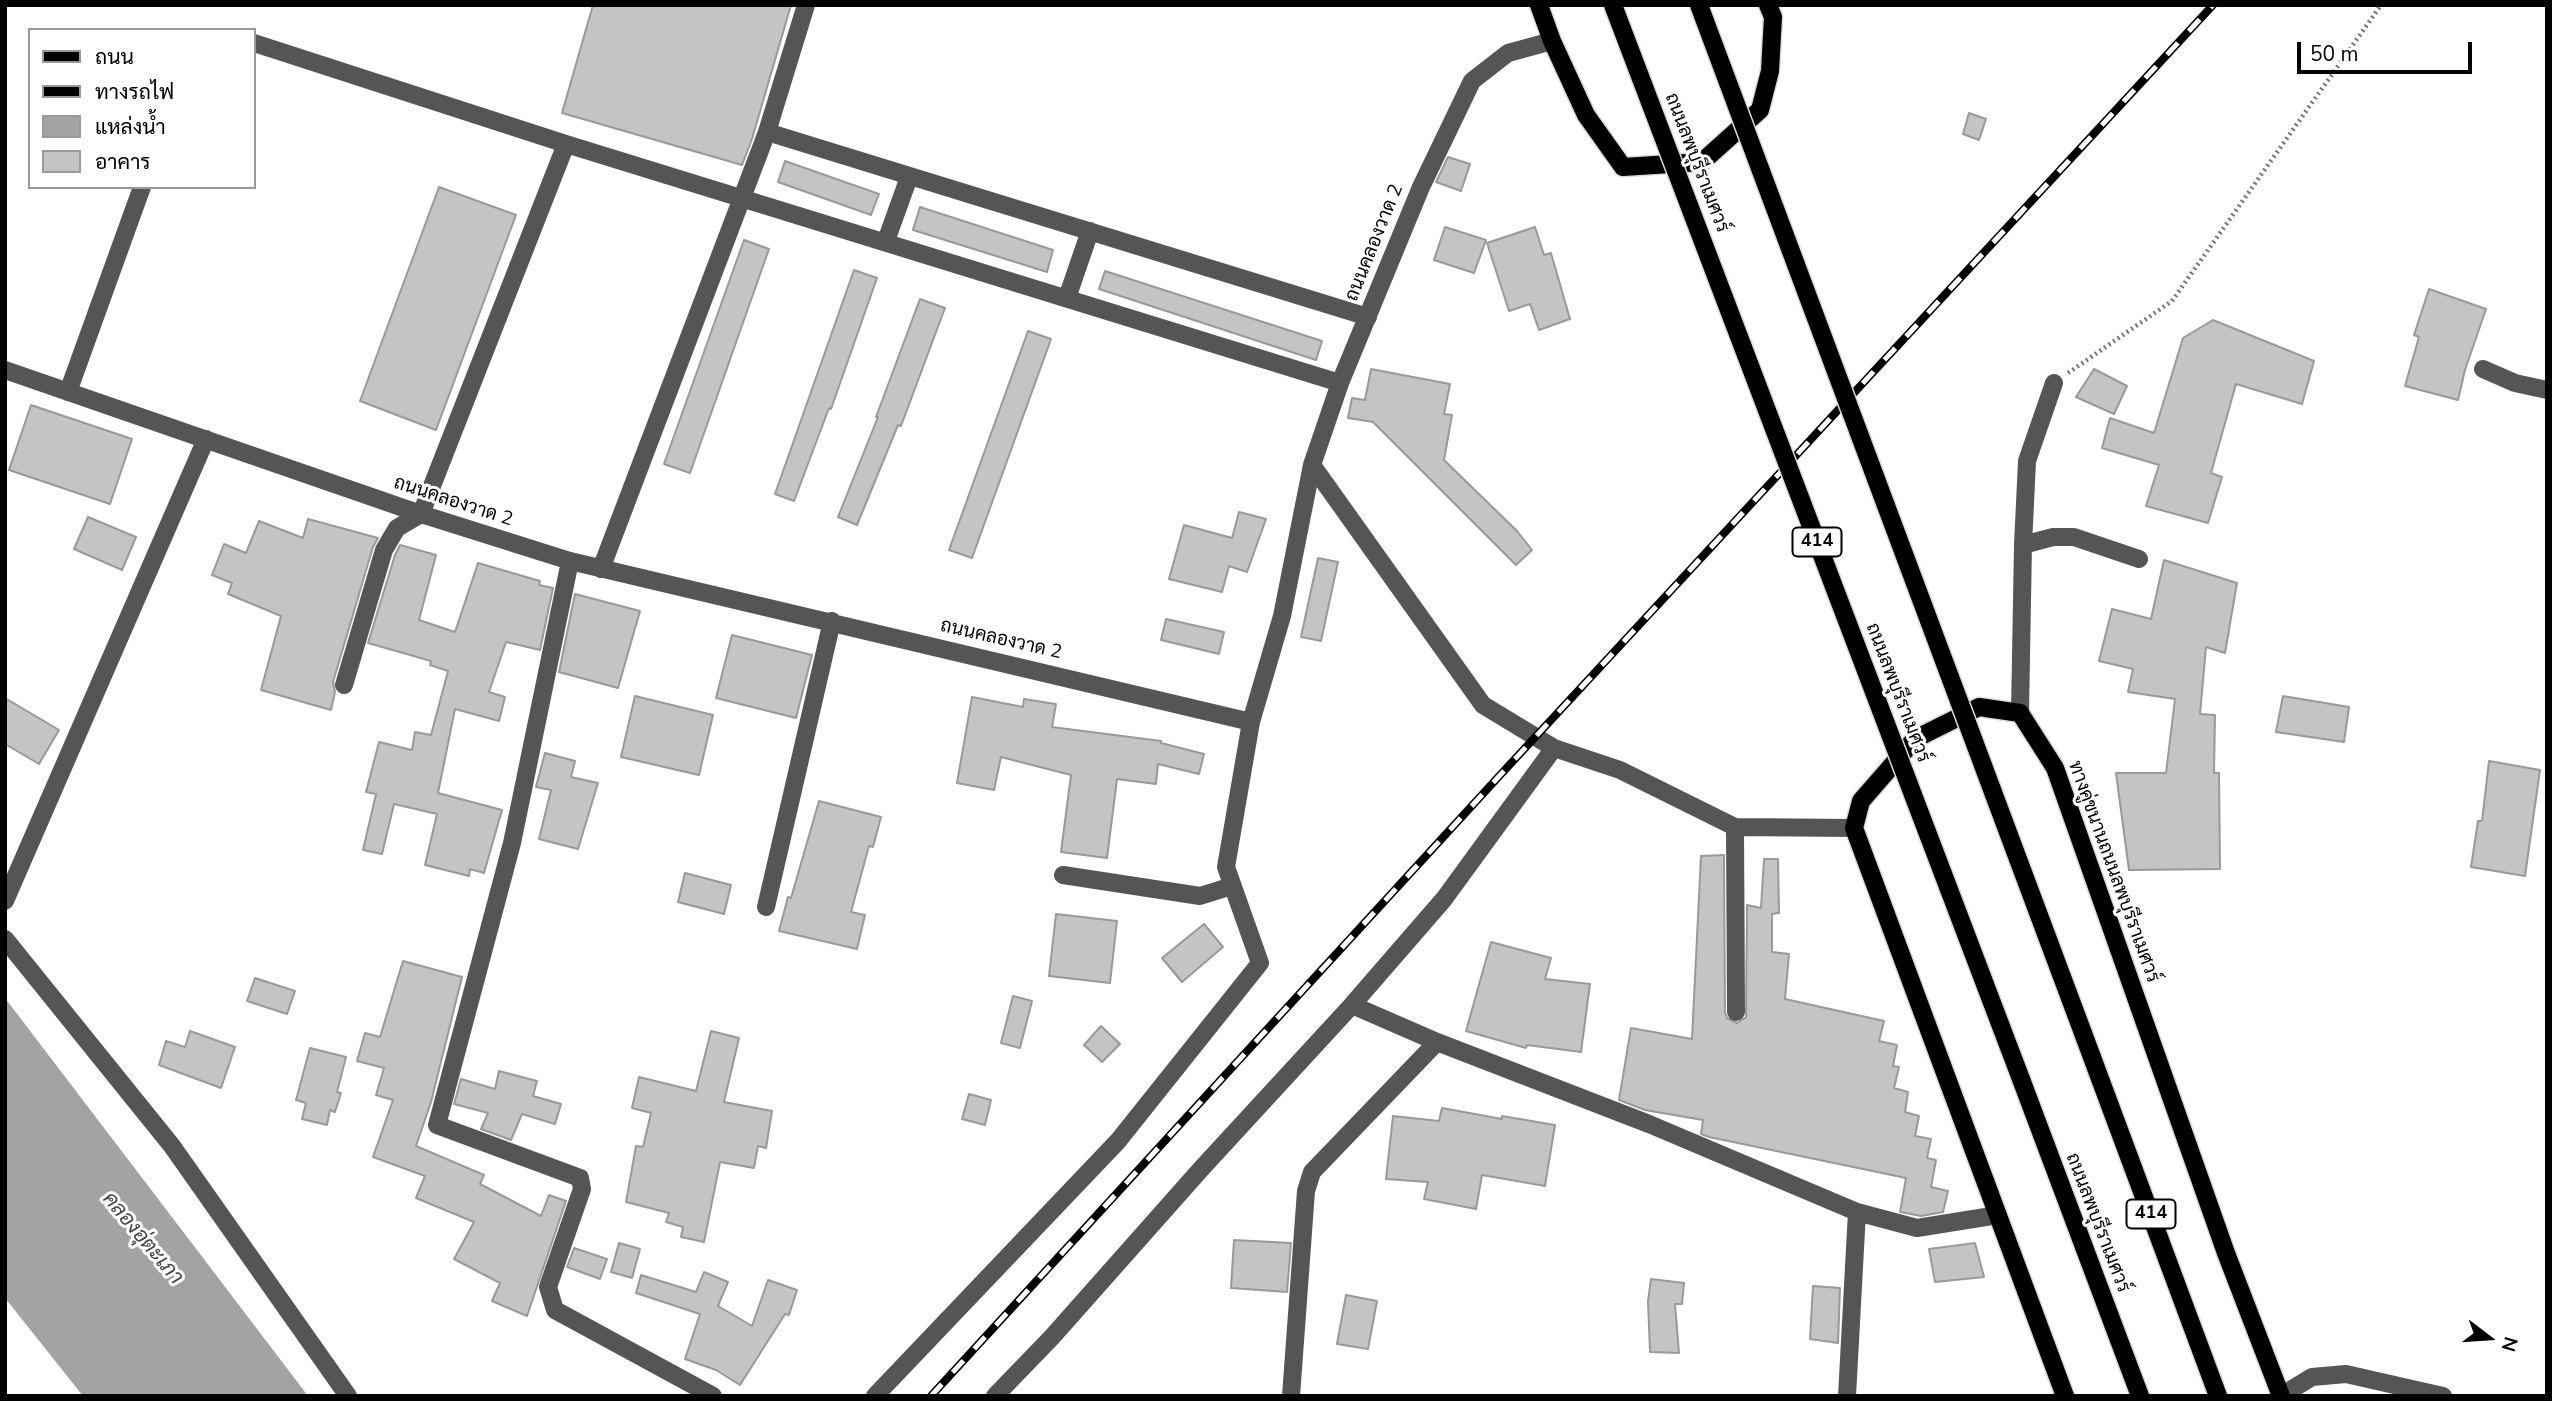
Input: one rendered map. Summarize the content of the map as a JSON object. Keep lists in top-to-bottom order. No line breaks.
{"streets":{"main road":["ถนนลพบุรีราเมศวร์","414","ทางคู่ขนานถนนลพบุรีราเมศวร์"],"street":["ถนนคลองวาด 2"]},"water":["คลองอุ่ตะเภา"],"legend":["ถนน","ทางรถไฟ","แหล่งน้ำ","อาคาร"],"scale_bar":"50 m","north":"right"}
